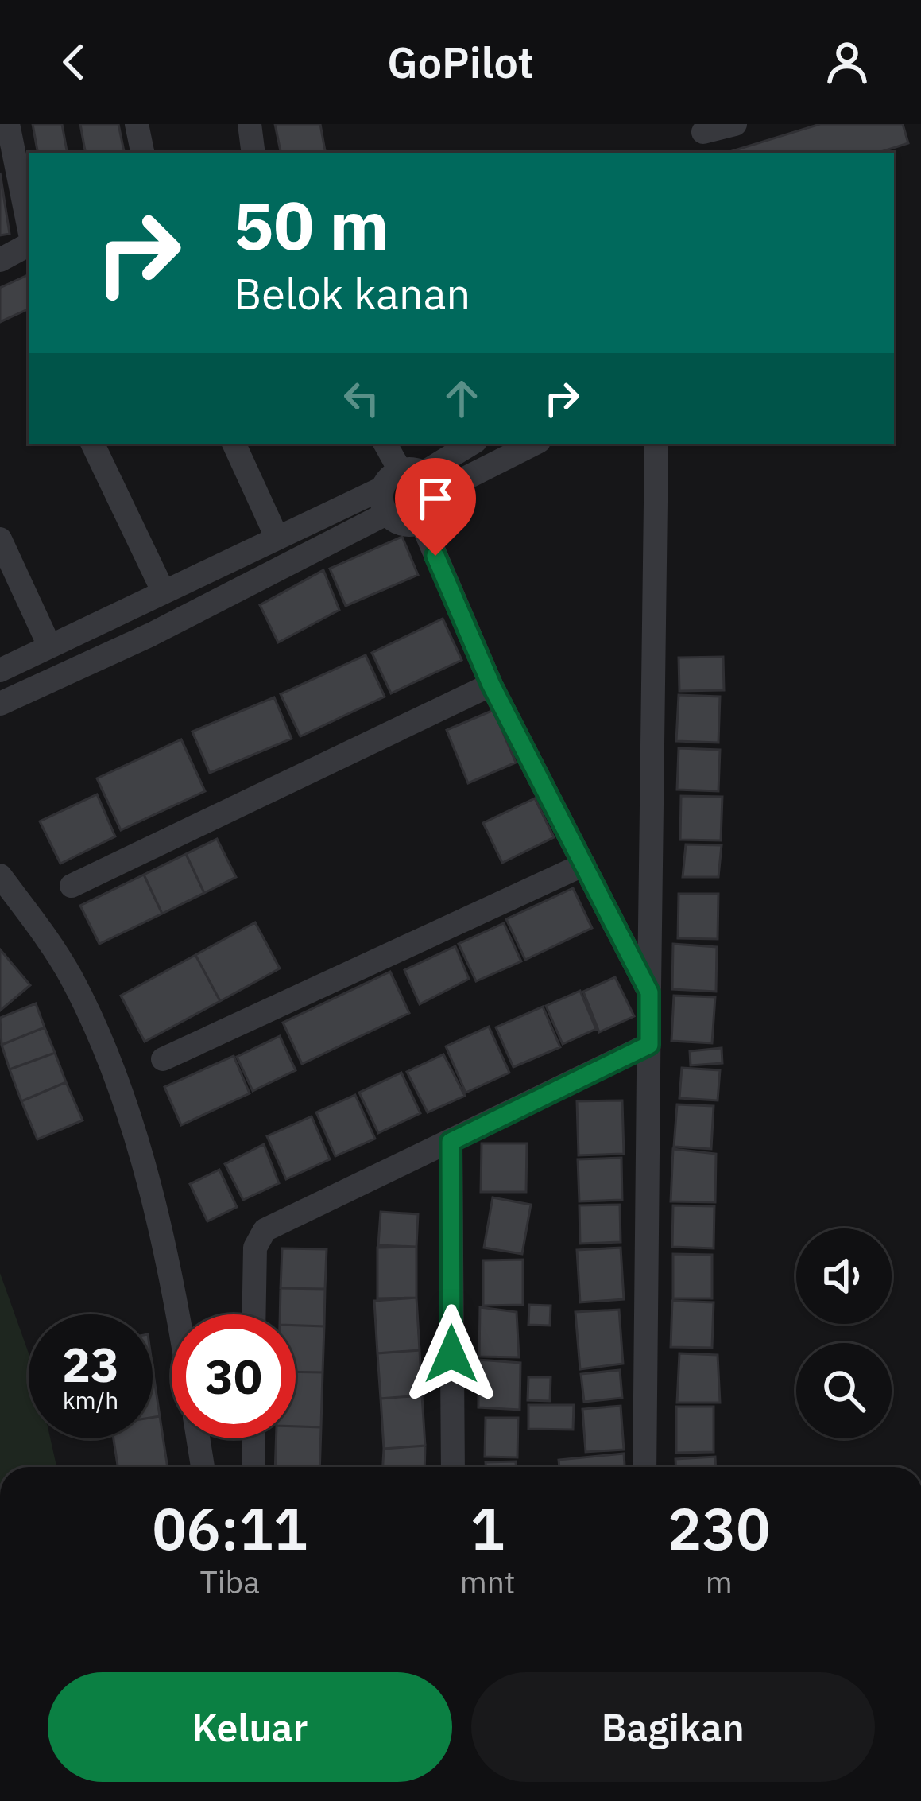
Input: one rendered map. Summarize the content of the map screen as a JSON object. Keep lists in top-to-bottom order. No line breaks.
{"page":{"header":"GoPilot","turn":["50 m","Belok kanan"],"speed":"23 km/h","limit":"30","eta":["06:11","Tiba","1","mnt","230","m"],"buttons":["Keluar","Bagikan"]}}
